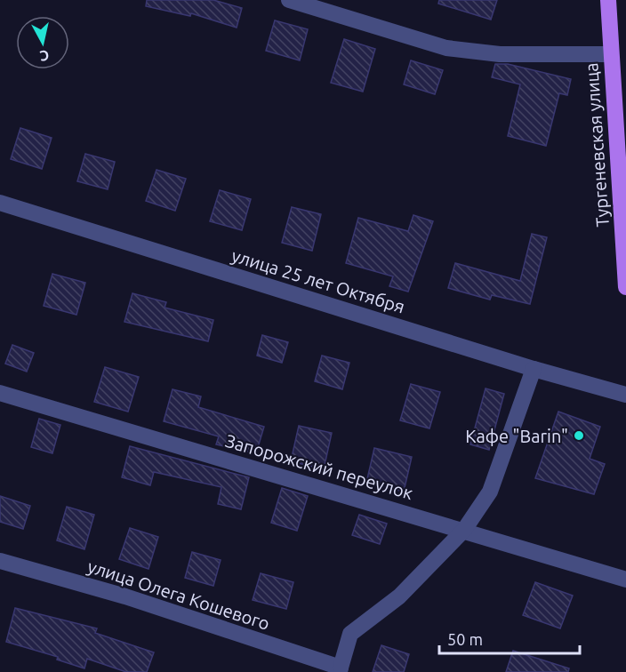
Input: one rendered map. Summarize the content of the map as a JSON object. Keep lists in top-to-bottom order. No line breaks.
{"streets":{"main road":["Тургеневская улица"],"street":["улица 25 лет Октября","Запорожский переулок","улица Олега Кошевого"]},"places":["Кафе \"Barin\""],"scale_bar":"50 m","north":"bottom"}
